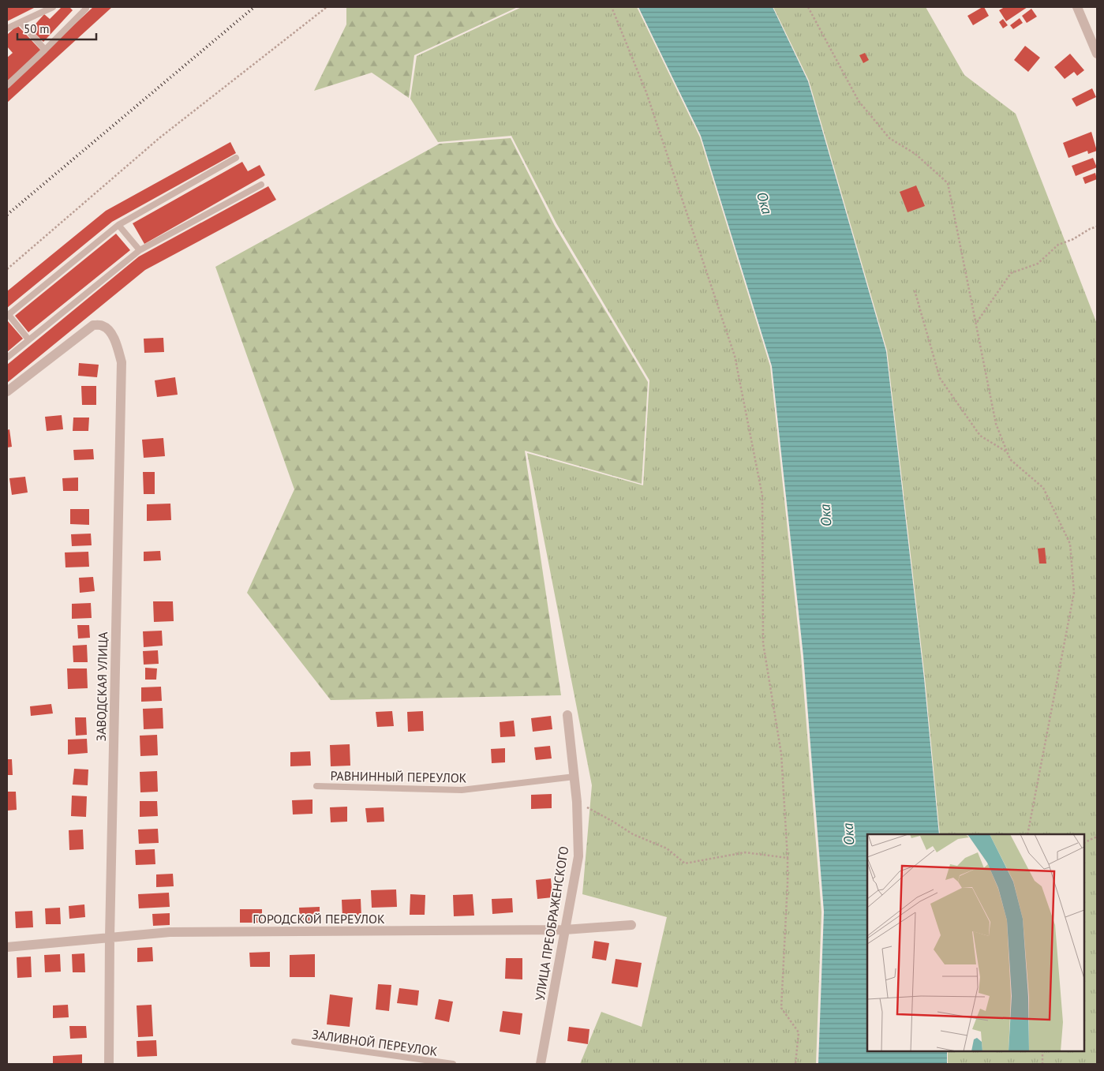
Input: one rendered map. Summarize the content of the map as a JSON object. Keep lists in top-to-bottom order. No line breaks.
{"streets":{"street":["ЗАВОДСКАЯ УЛИЦА","ГОРОДСКОЙ ПЕРЕУЛОК","УЛИЦА ПРЕОБРАЖЕНСКОГО"],"lane":["РАВНИННЫЙ ПЕРЕУЛОК","ЗАЛИВНОЙ ПЕРЕУЛОК"]},"crossings":[["ЗАВОДСКАЯ УЛИЦА","ГОРОДСКОЙ ПЕРЕУЛОК"],["РАВНИННЫЙ ПЕРЕУЛОК","УЛИЦА ПРЕОБРАЖЕНСКОГО"],["ГОРОДСКОЙ ПЕРЕУЛОК","УЛИЦА ПРЕОБРАЖЕНСКОГО"]],"water":["Ока"],"scale_bar":"50 m"}
